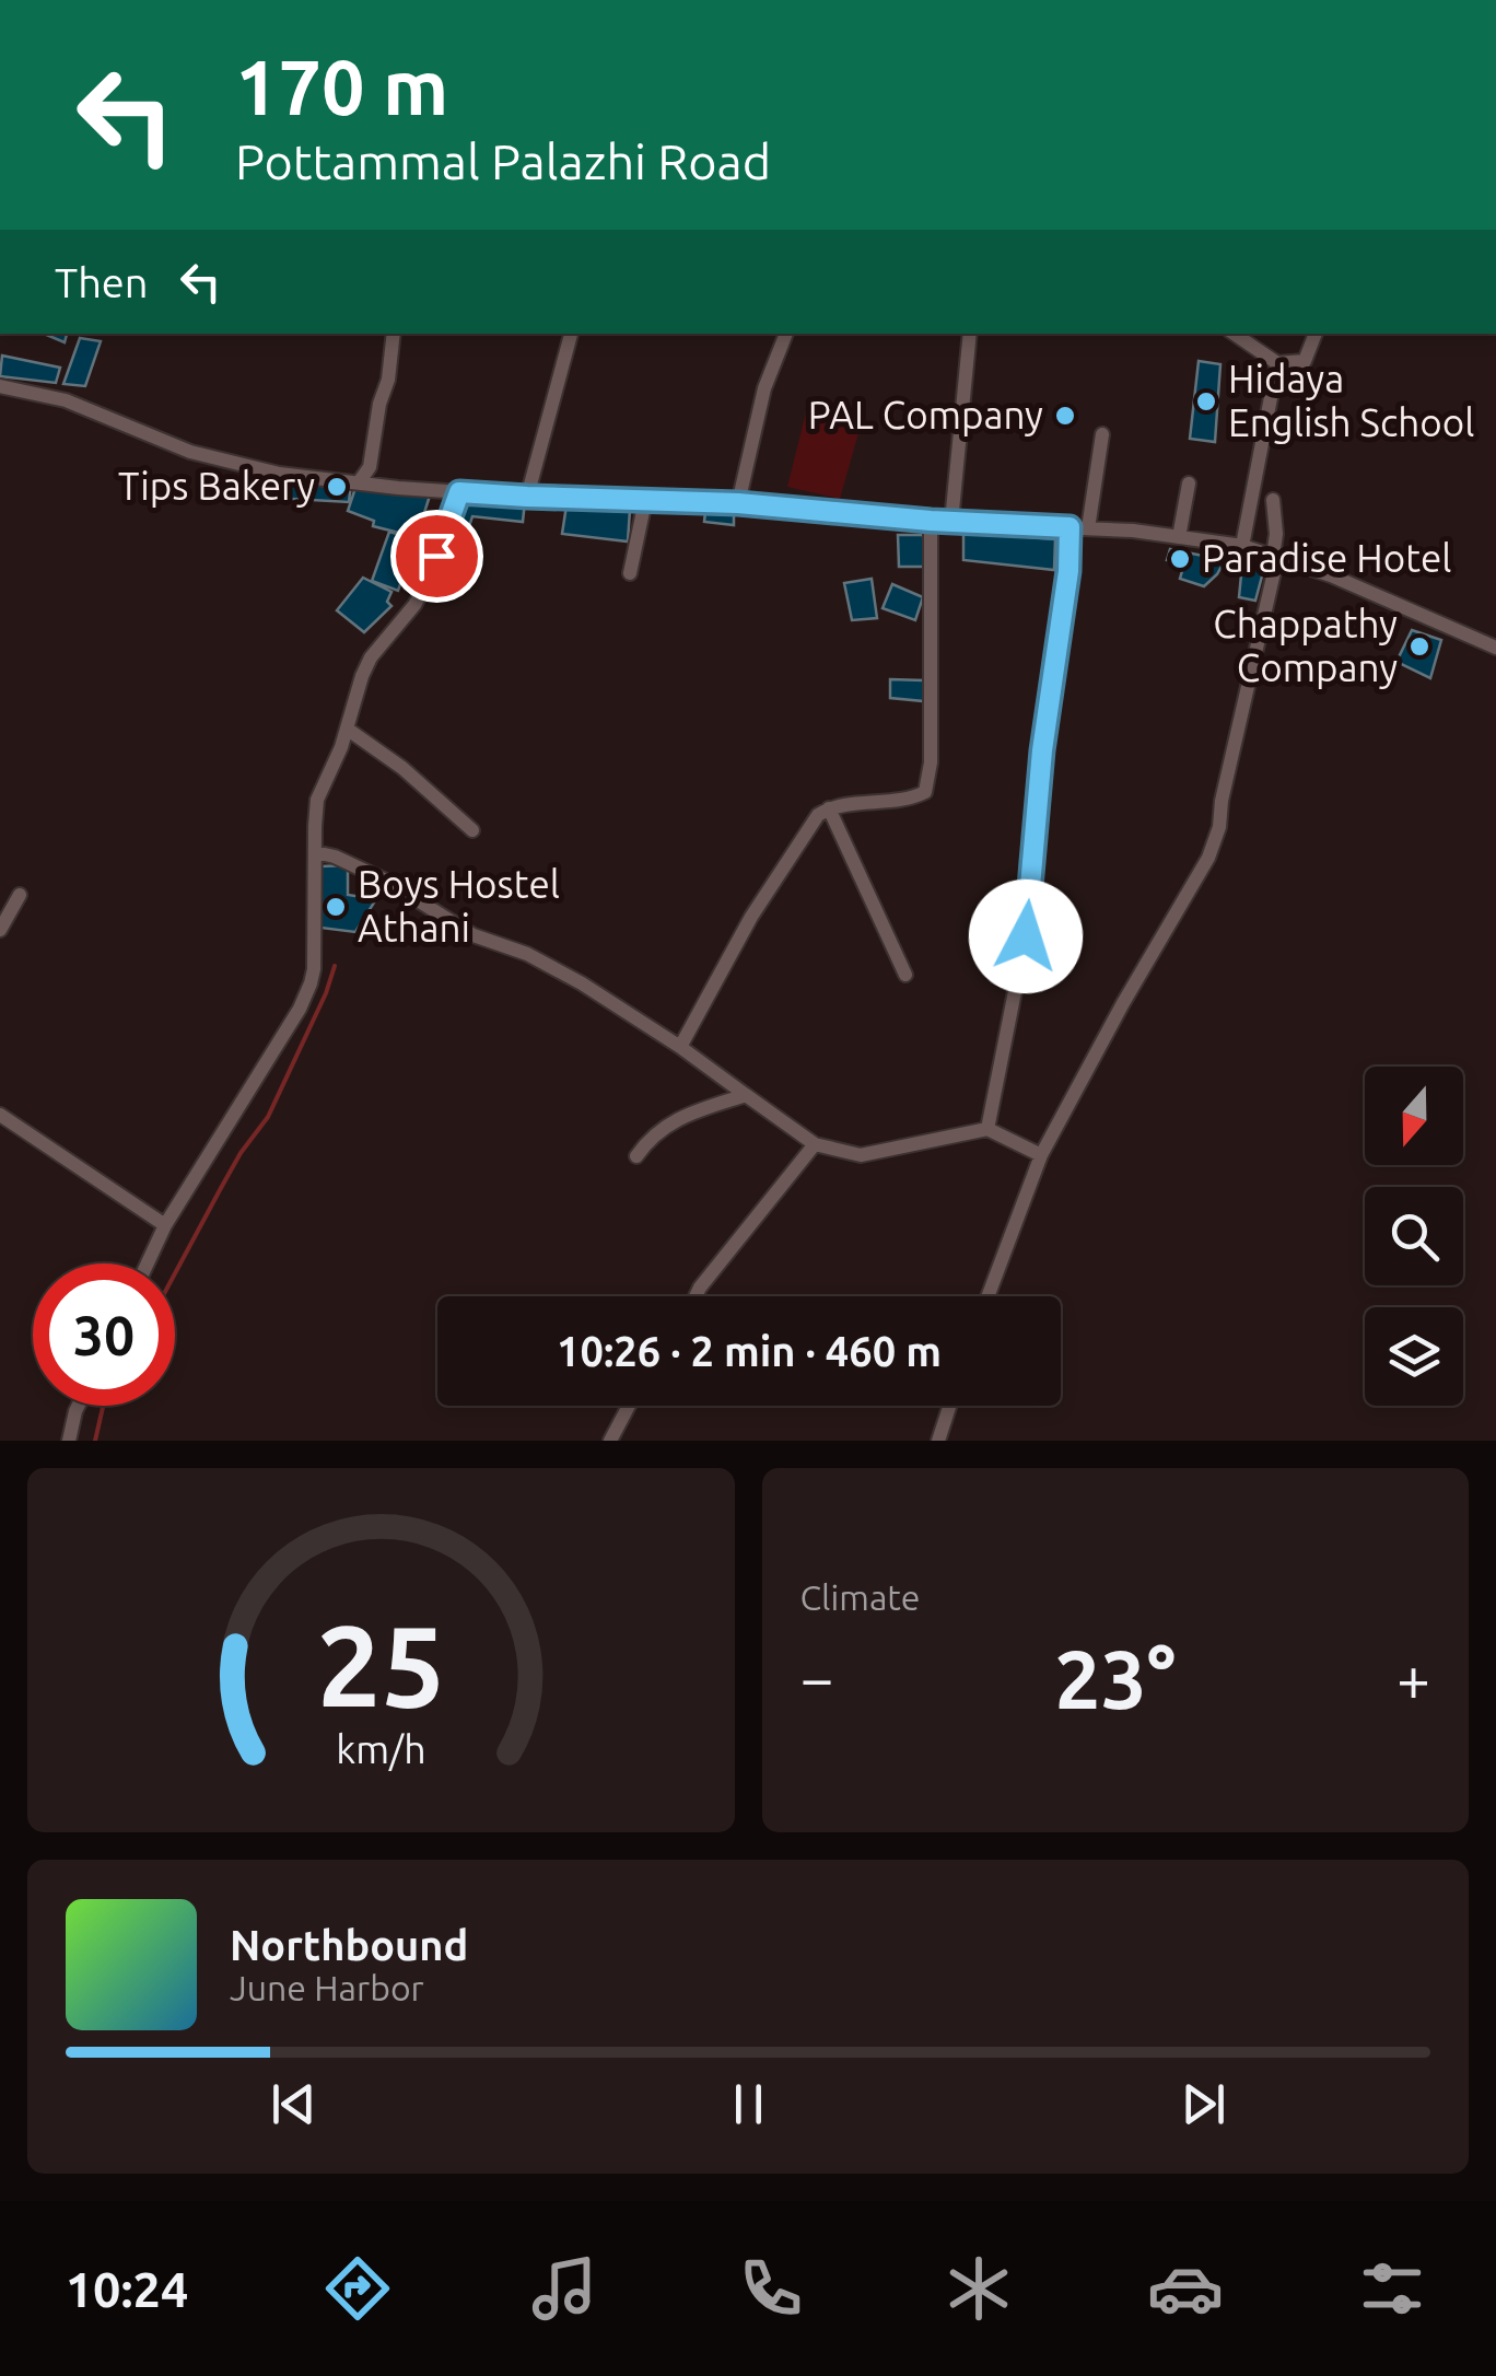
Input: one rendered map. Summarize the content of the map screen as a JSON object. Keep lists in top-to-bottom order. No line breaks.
{"places":["Hidaya English School","PAL Company","Tips Bakery","Paradise Hotel","Chappathy Company","Boys Hostel Athani"],"north":"bottom","page":{"turn":["170 m","Pottammal Palazhi Road"],"then":"Then","limit":"30","trip":"10:26 · 2 min · 460 m","tile":"Climate","heat":["−","23°","+"],"song":["Northbound","June Harbor"],"tabs":"10:24","gauge":["25","km/h"]}}
